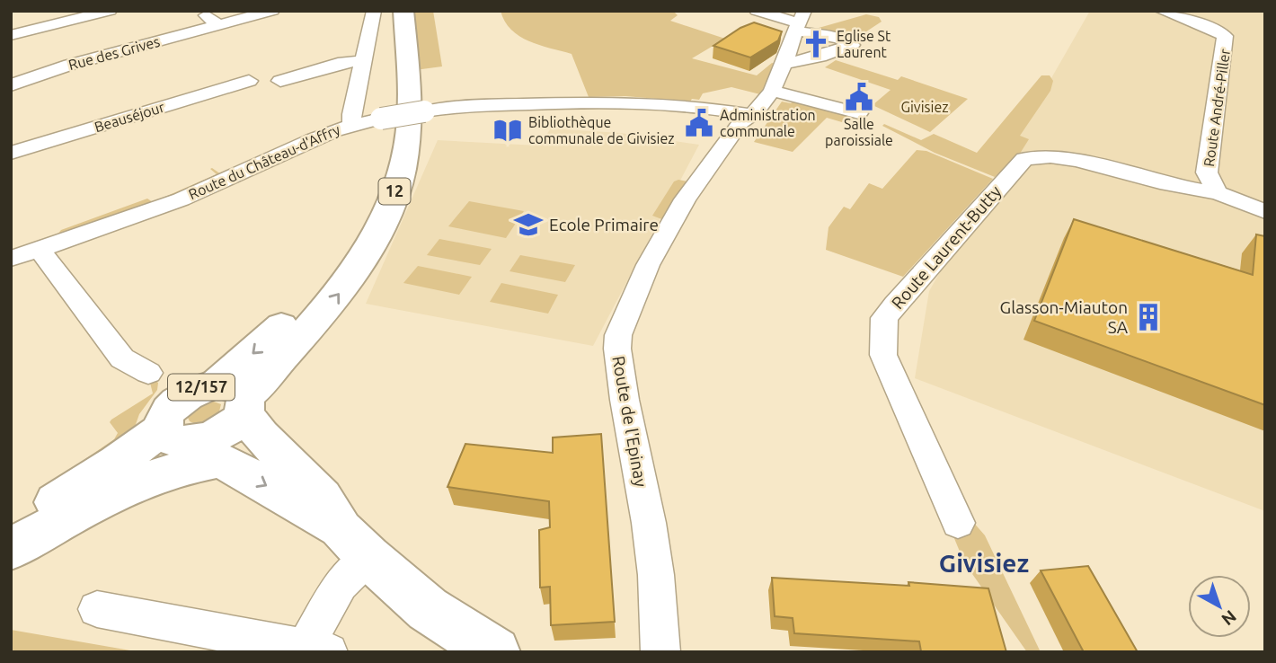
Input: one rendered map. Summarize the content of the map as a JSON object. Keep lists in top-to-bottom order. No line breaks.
{"streets":{"main road":["12","12/157"],"street":["Rue des Grives","Route André-Piller","Beauséjour","Route du Château-d'Affry","Route Laurent-Butty","Route de l'Epinay"]},"crossings":[["Route André-Piller","Route Laurent-Butty"],["Route du Château-d'Affry","Route de l'Epinay"],["12","12/157"]],"districts":["Givisiez"],"parks":["Givisiez"],"places":{"church":["Eglise St Laurent"],"public building":["Salle paroissiale","Administration communale"],"library":["Bibliothèque communale de Givisiez"],"school or university":["Ecole Primaire"],"building":["Glasson-Miauton SA"]},"north":"bottom right"}
